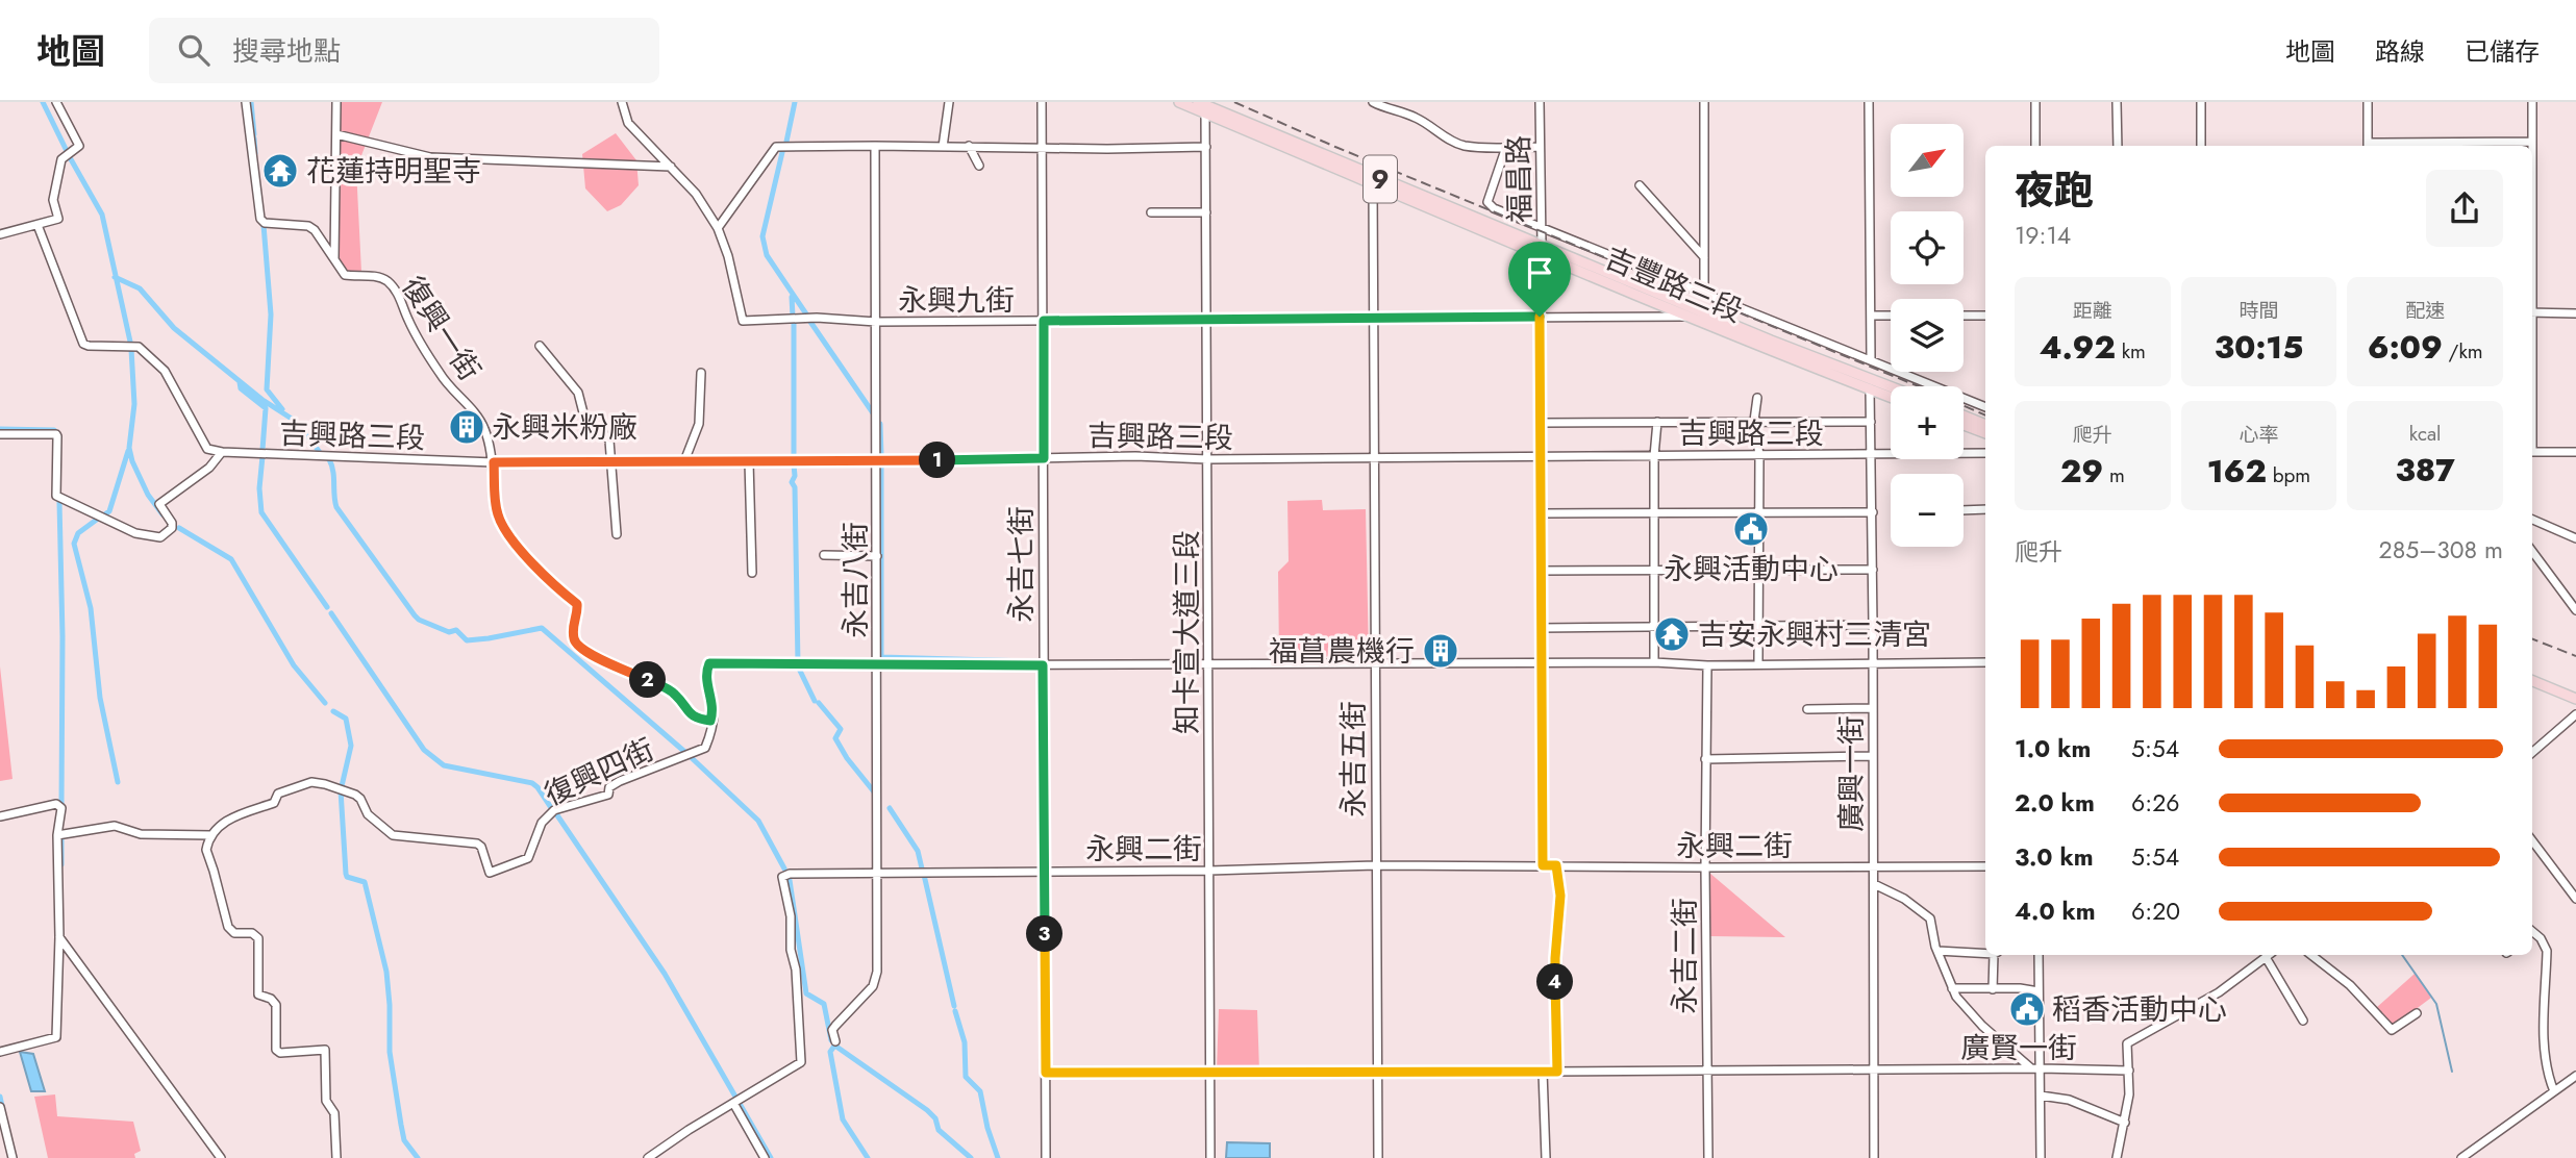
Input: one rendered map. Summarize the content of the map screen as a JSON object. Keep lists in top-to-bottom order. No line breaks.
{"streets":{"main road":["9","吉豐路三段"],"street":["福昌路","永興九街","復興一街","吉興路三段","永吉七街","永吉八街","知卡宣大道三段","永吉五街","復興四街","廣興一街","永興二街","永吉二街","廣賢一街"]},"crossings":[["9","吉豐路三段"],["9","廣興一街"],["福昌路","吉豐路三段"],["福昌路","永興九街"],["福昌路","吉興路三段"],["福昌路","永興二街"],["吉豐路三段","永興九街"],["吉豐路三段","知卡宣大道三段"],["吉豐路三段","永吉五街"],["吉豐路三段","廣興一街"],["永興九街","永吉七街"],["永興九街","永吉八街"],["永興九街","知卡宣大道三段"],["永興九街","永吉五街"],["復興一街","吉興路三段"],["復興一街","復興四街"],["吉興路三段","永吉七街"],["吉興路三段","永吉八街"],["吉興路三段","知卡宣大道三段"],["吉興路三段","永吉五街"],["吉興路三段","廣興一街"],["永吉七街","永興二街"],["永吉七街","廣賢一街"],["永吉八街","復興四街"],["永吉八街","永興二街"],["知卡宣大道三段","永興二街"],["知卡宣大道三段","廣賢一街"],["永吉五街","永興二街"],["永吉五街","廣賢一街"],["廣興一街","永興二街"],["廣興一街","廣賢一街"],["永興二街","永吉二街"],["永吉二街","廣賢一街"]],"places":{"temple":["花蓮持明聖寺","吉安永興村三清宮"],"building":["永興米粉廠","福菖農機行"],"public building":["永興活動中心","稻香活動中心"]},"north":"top right","page":{"header":"地圖","search":"搜尋地點","nav":["地圖","路線","已儲存"],"map_buttons":["+","−"],"heading":["夜跑","19:14"],"stats":[["距離","4.92 km"],["時間","30:15"],["配速","6:09 /km"],["爬升","29 m"],["心率","162 bpm"],["kcal","387"]],"pins":["1","2","3","4"],"chart":["爬升","285–308 m"],"list":[{"name":"1.0 km","note":"5:54"},{"name":"2.0 km","note":"6:26"},{"name":"3.0 km","note":"5:54"},{"name":"4.0 km","note":"6:20"}]}}
